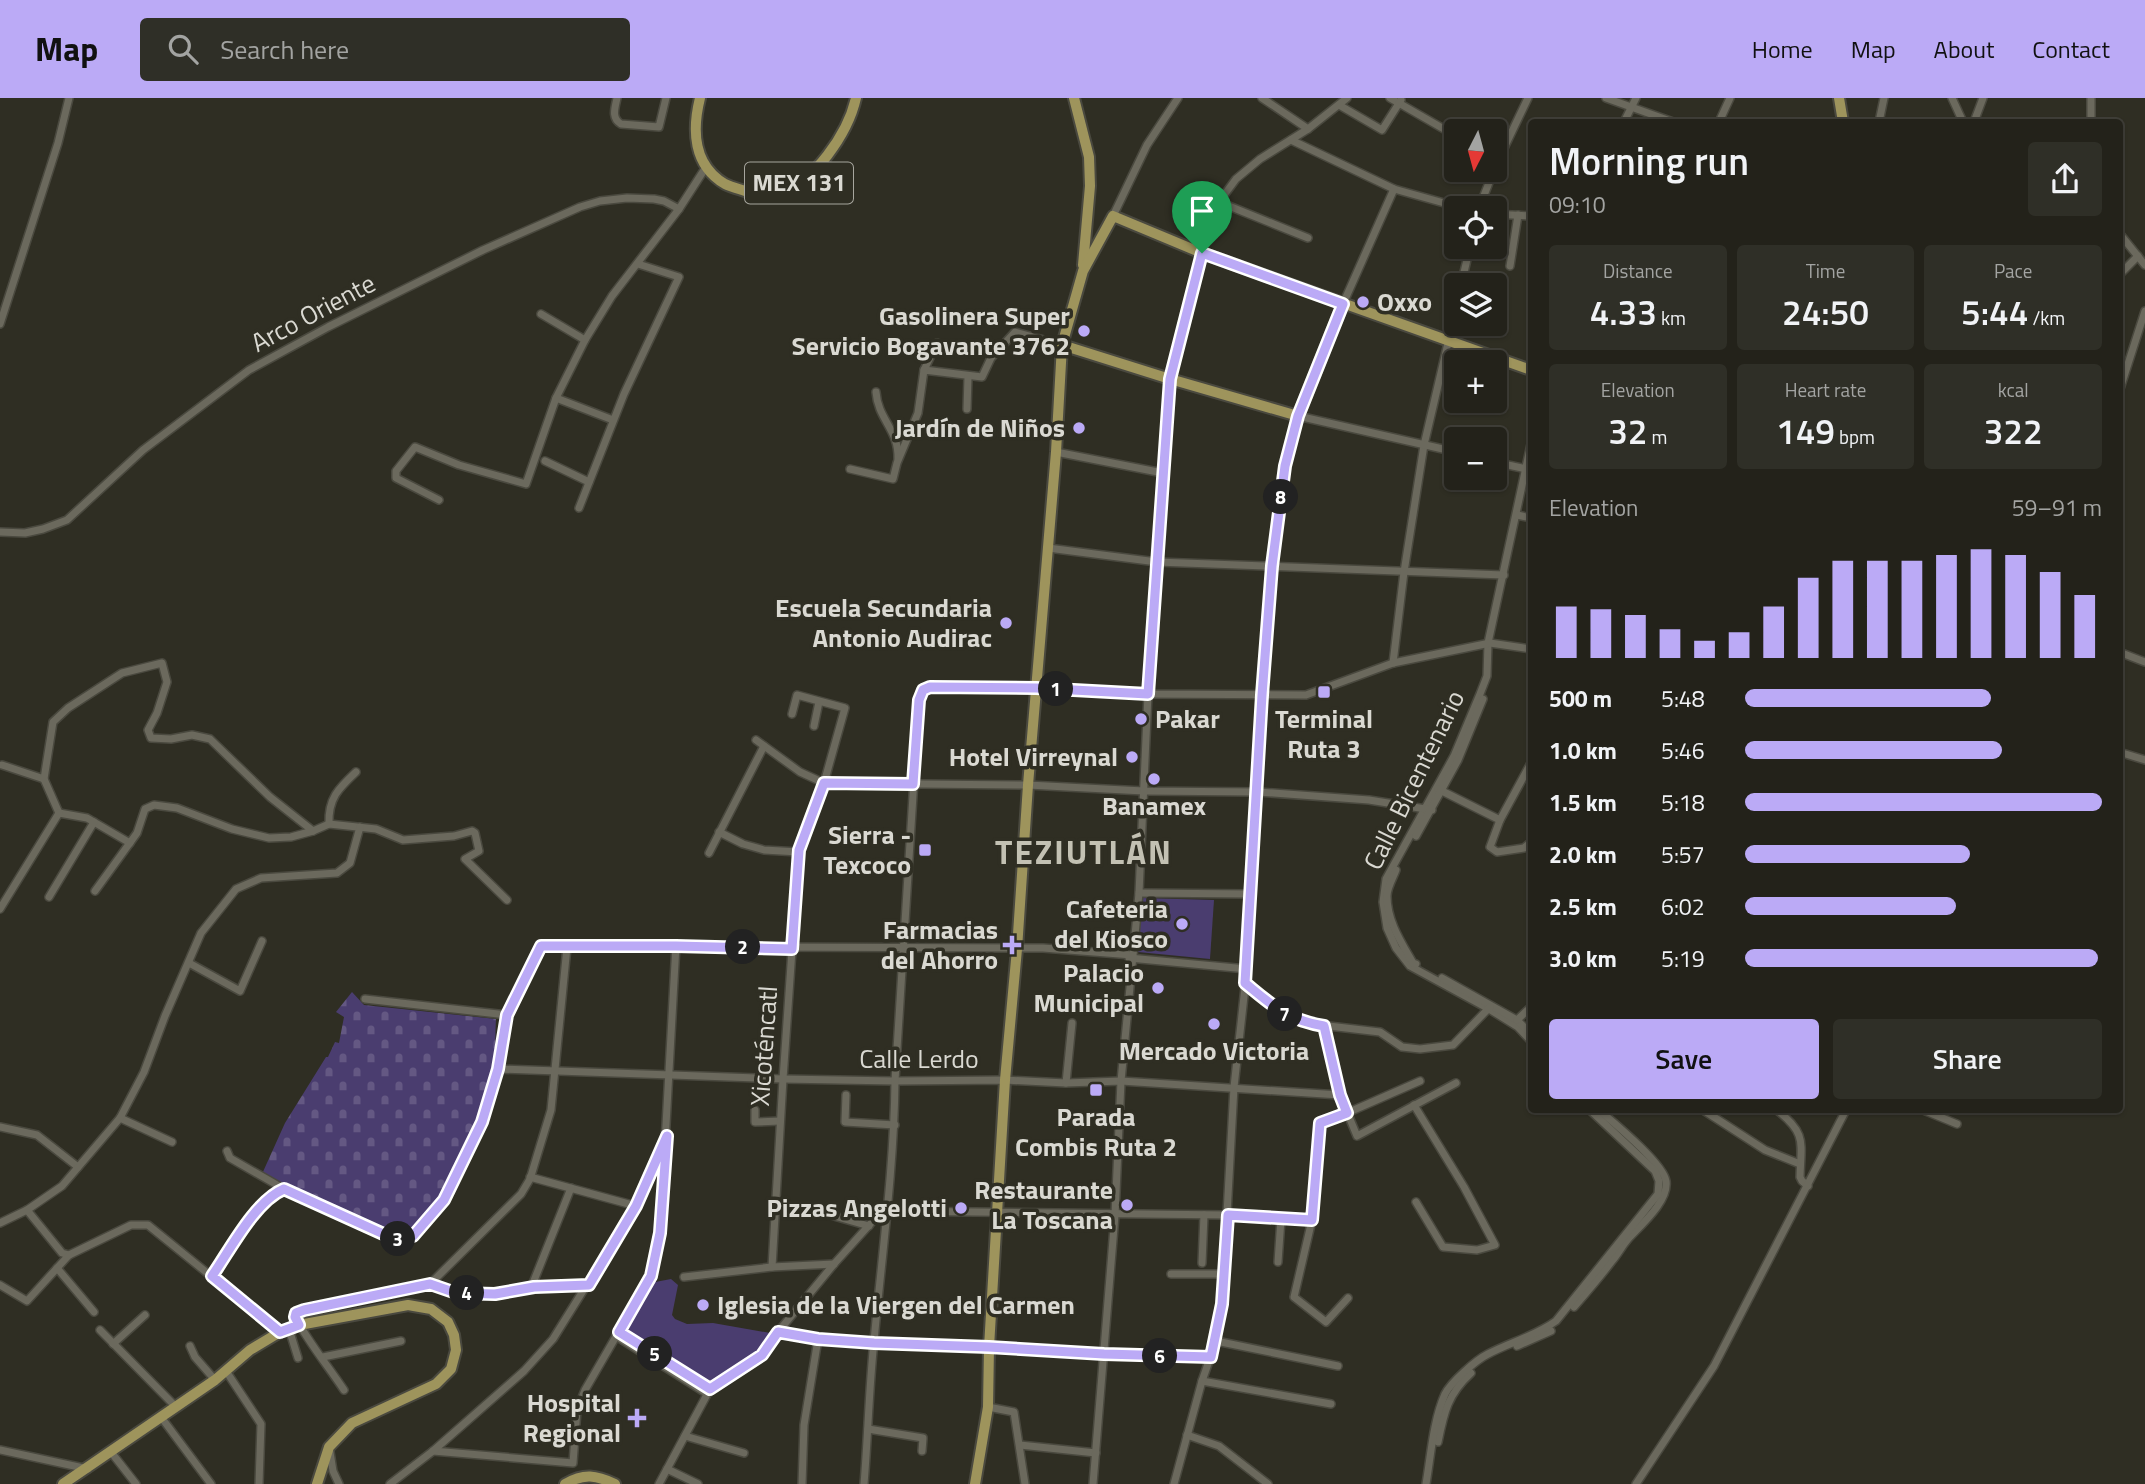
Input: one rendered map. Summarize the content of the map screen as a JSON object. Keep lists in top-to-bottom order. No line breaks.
{"streets":{"main road":["MEX 131"],"street":["Arco Oriente","Calle Bicentenario","Xicoténcatl","Calle Lerdo"]},"crossings":[["Xicoténcatl","Calle Lerdo"]],"districts":["TEZIUTLÁN"],"places":{"other":["Oxxo","Gasolinera Super Servicio Bogavante 3762","Jardín de Niños","Escuela Secundaria Antonio Audirac","Pakar","Hotel Virreynal","Banamex","Cafeteria del Kiosco","Palacio Municipal","Mercado Victoria","Restaurante La Toscana","Pizzas Angelotti","Iglesia de la Viergen del Carmen"],"transit":["Terminal Ruta 3","Sierra - Texcoco","Parada Combis Ruta 2"],"health":["Farmacias del Ahorro","Hospital Regional"]},"north":"bottom","page":{"header":"Map","search":"Search here","nav":["Home","Map","About","Contact"],"map_buttons":["+","−"],"heading":["Morning run","09:10"],"stats":[["Distance","4.33 km"],["Time","24:50"],["Pace","5:44 /km"],["Elevation","32 m"],["Heart rate","149 bpm"],["kcal","322"]],"chart":["Elevation","59–91 m"],"pins":["8","1","2","7","3","4","5","6"],"list":[{"name":"500 m","note":"5:48"},{"name":"1.0 km","note":"5:46"},{"name":"1.5 km","note":"5:18"},{"name":"2.0 km","note":"5:57"},{"name":"2.5 km","note":"6:02"},{"name":"3.0 km","note":"5:19"}],"buttons":["Save","Share"]}}
